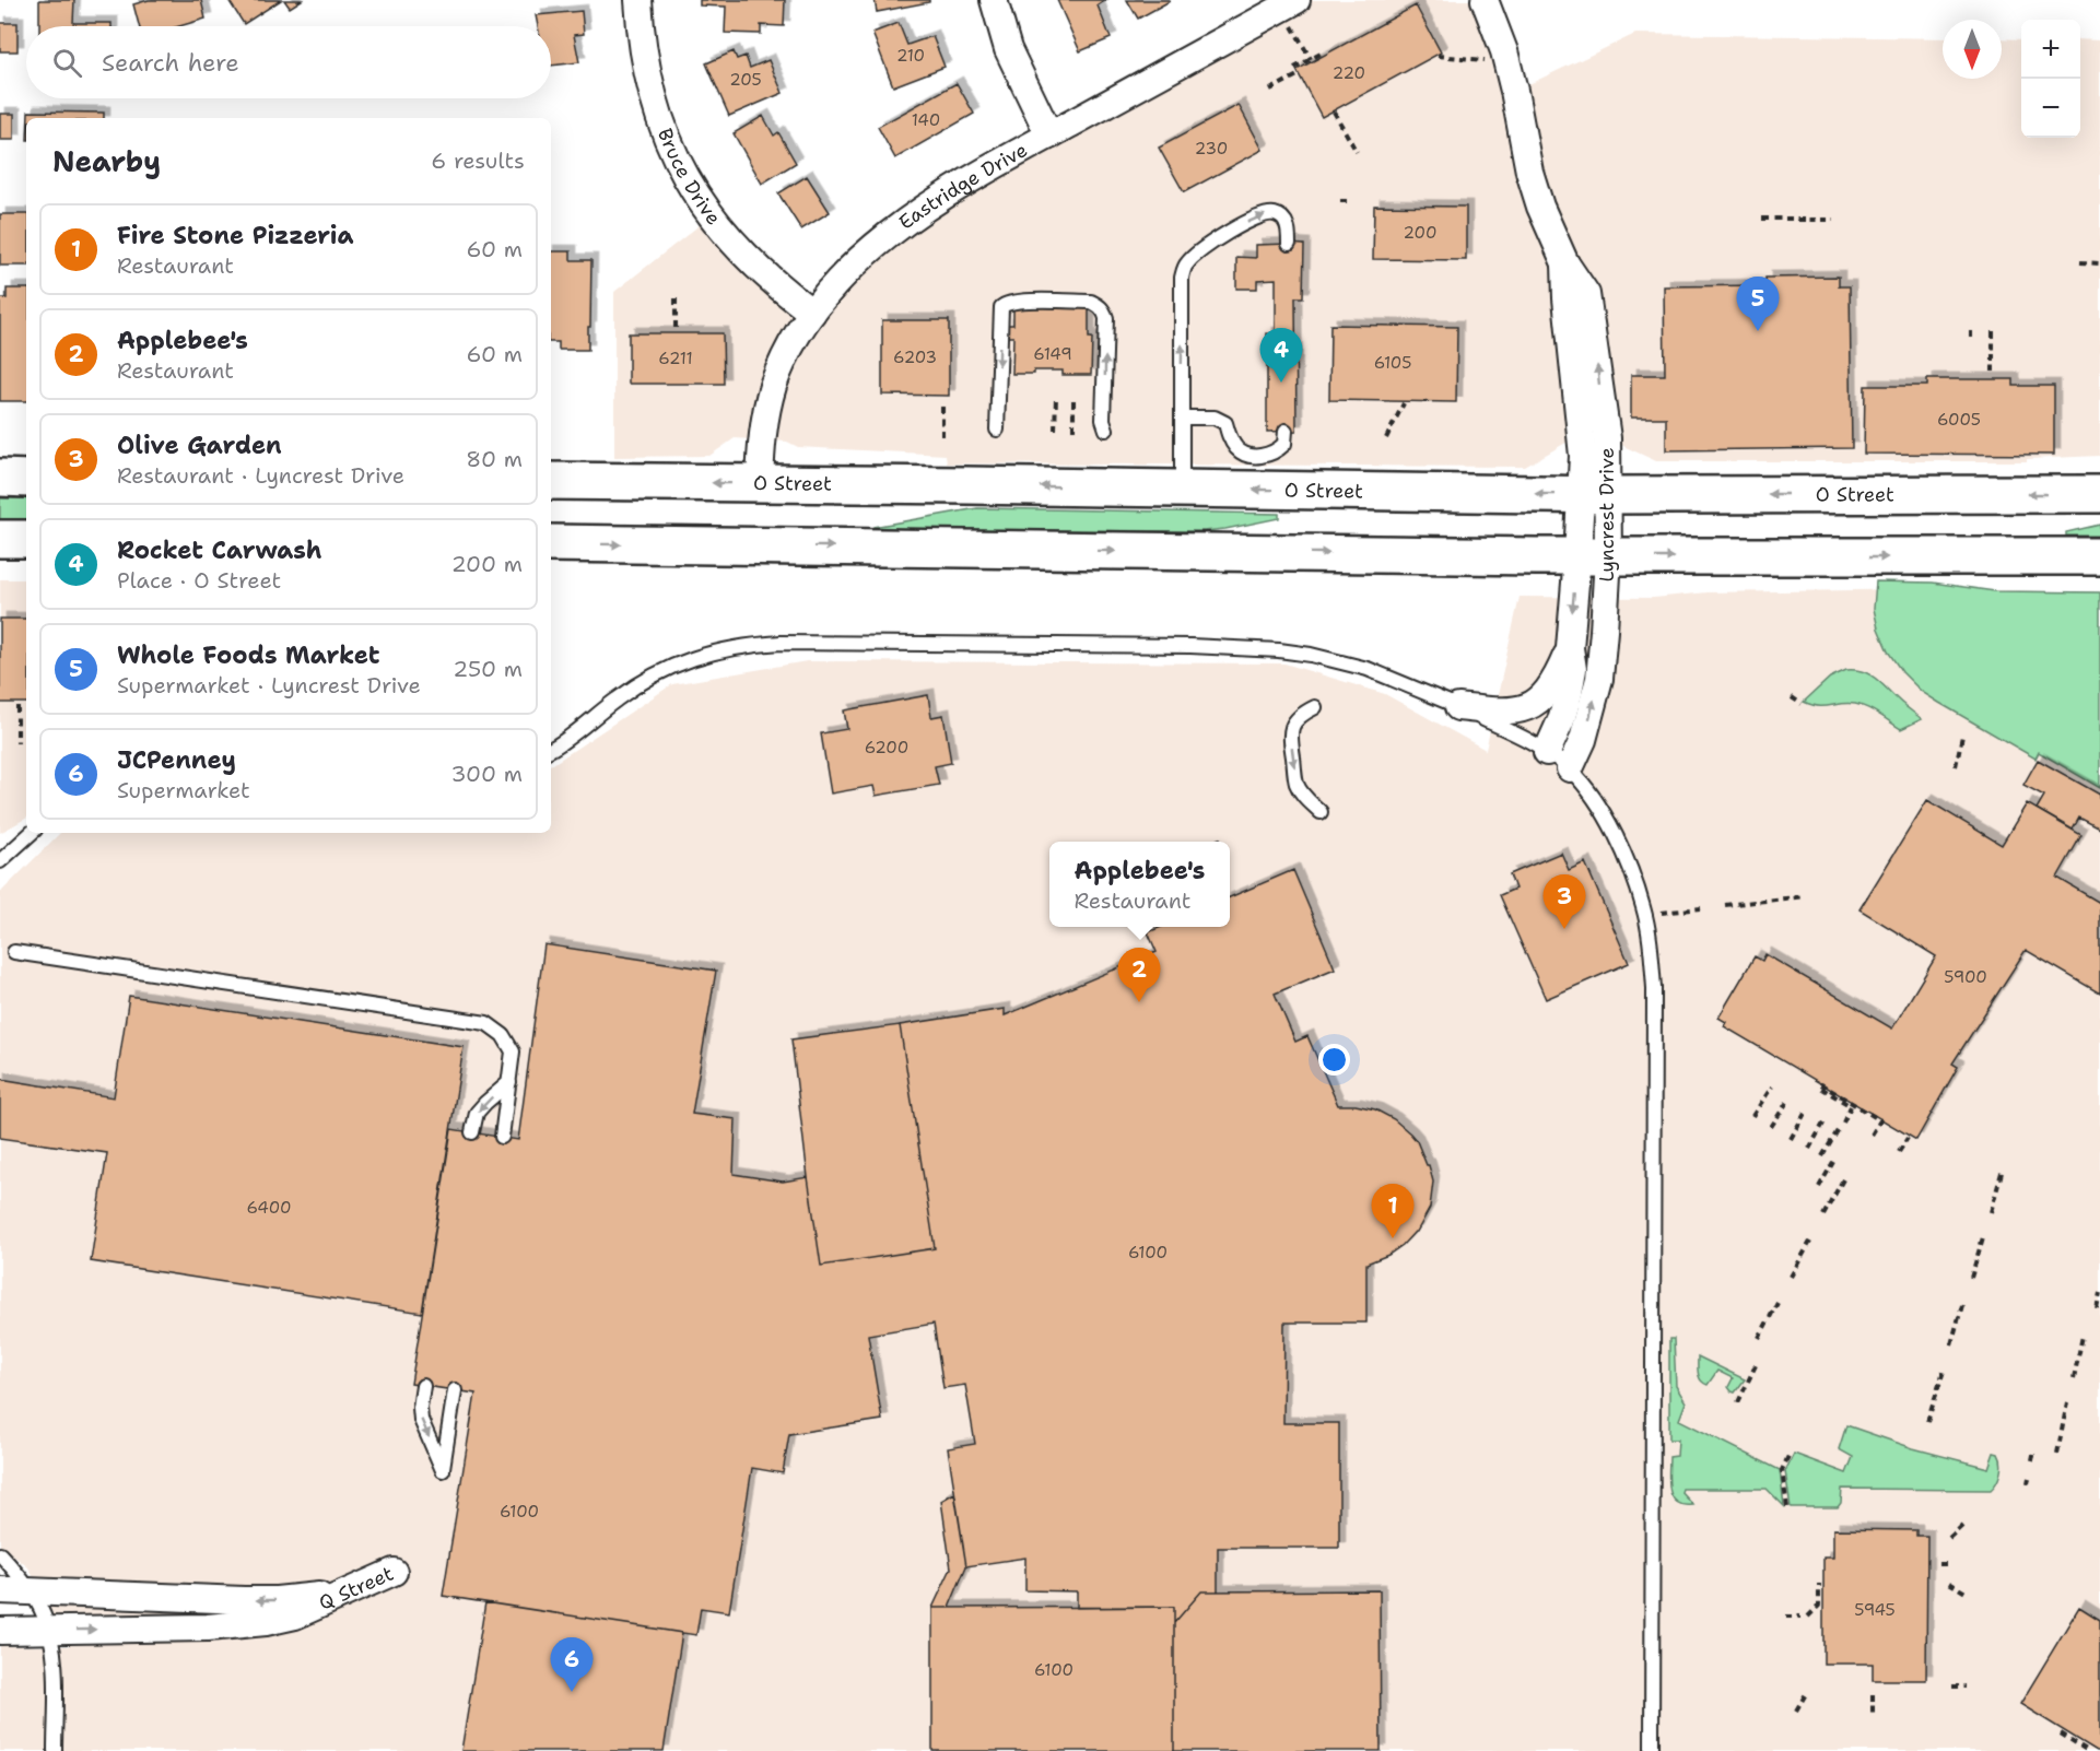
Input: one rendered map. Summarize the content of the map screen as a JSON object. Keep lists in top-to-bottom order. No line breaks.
{"streets":{"main road":["O Street"],"street":["Bruce Drive","Eastridge Drive","Lyncrest Drive","Q Street"]},"crossings":[["Bruce Drive","Eastridge Drive"],["Eastridge Drive","O Street"],["O Street","Lyncrest Drive"]],"house_numbers":["210","220","205","140","230","200","6149","6203","6211","6105","6005","6200","5900","6400","6100","6100","5945","6100"],"north":"bottom","page":{"map_buttons":["+","−"],"search":"Search here","heading":["Nearby","6 results"],"list":[{"mark":"1","name":"Fire Stone Pizzeria","note":"Restaurant","value":"60 m"},{"mark":"2","name":"Applebee's","note":"Restaurant","value":"60 m"},{"mark":"3","name":"Olive Garden","note":"Restaurant · Lyncrest Drive","value":"80 m"},{"mark":"4","name":"Rocket Carwash","note":"Place · O Street","value":"200 m"},{"mark":"5","name":"Whole Foods Market","note":"Supermarket · Lyncrest Drive","value":"250 m"},{"mark":"6","name":"JCPenney","note":"Supermarket","value":"300 m"}],"pins":["5","4","3","2","1","6"],"popup":["Applebee's","Restaurant"]}}
